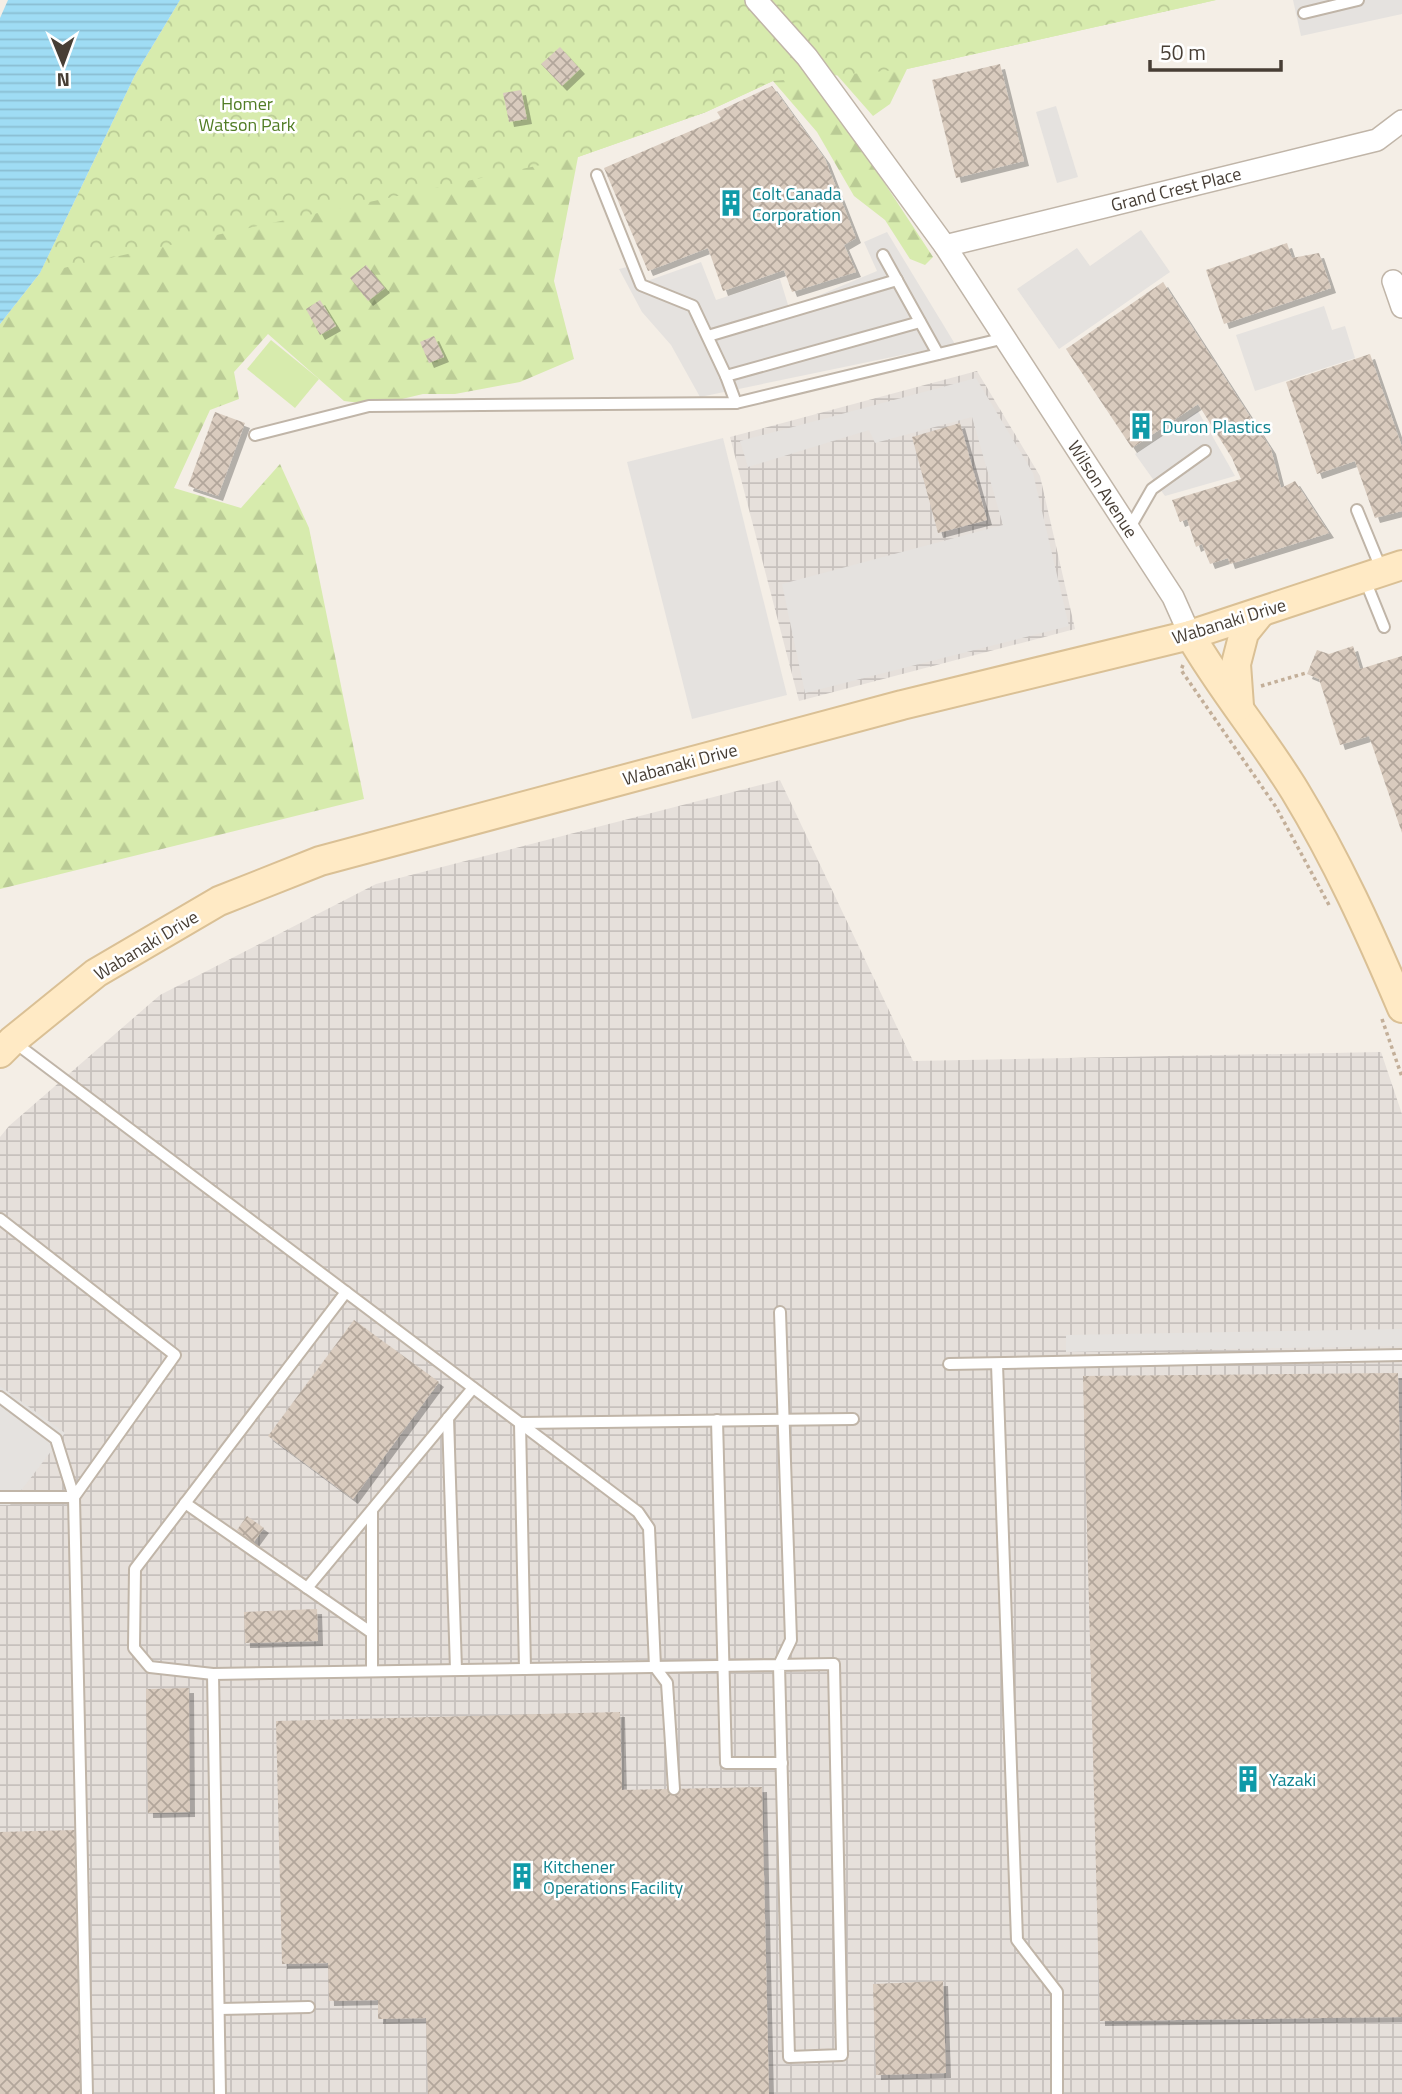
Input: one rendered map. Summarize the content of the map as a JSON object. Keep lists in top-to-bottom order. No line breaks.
{"streets":{"street":["Grand Crest Place","Wilson Avenue","Wabanaki Drive"]},"crossings":[["Grand Crest Place","Wilson Avenue"],["Wilson Avenue","Wabanaki Drive"]],"parks":["Homer Watson Park"],"places":{"building":["Colt Canada Corporation","Duron Plastics","Yazaki","Kitchener Operations Facility"]},"scale_bar":"50 m","north":"bottom"}
